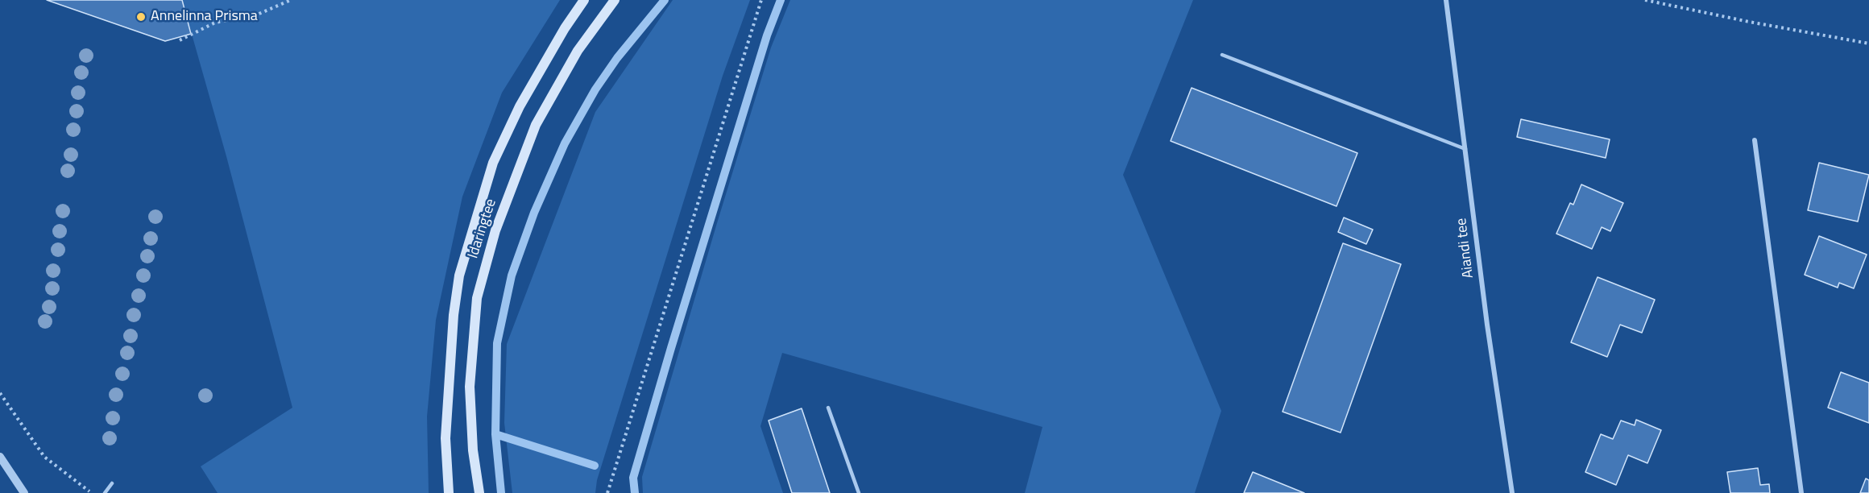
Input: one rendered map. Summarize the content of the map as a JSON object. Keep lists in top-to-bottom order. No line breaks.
{"streets":{"main road":["Idaringtee"],"street":["Aiandi tee"]},"places":["Annelinna Prisma"]}
